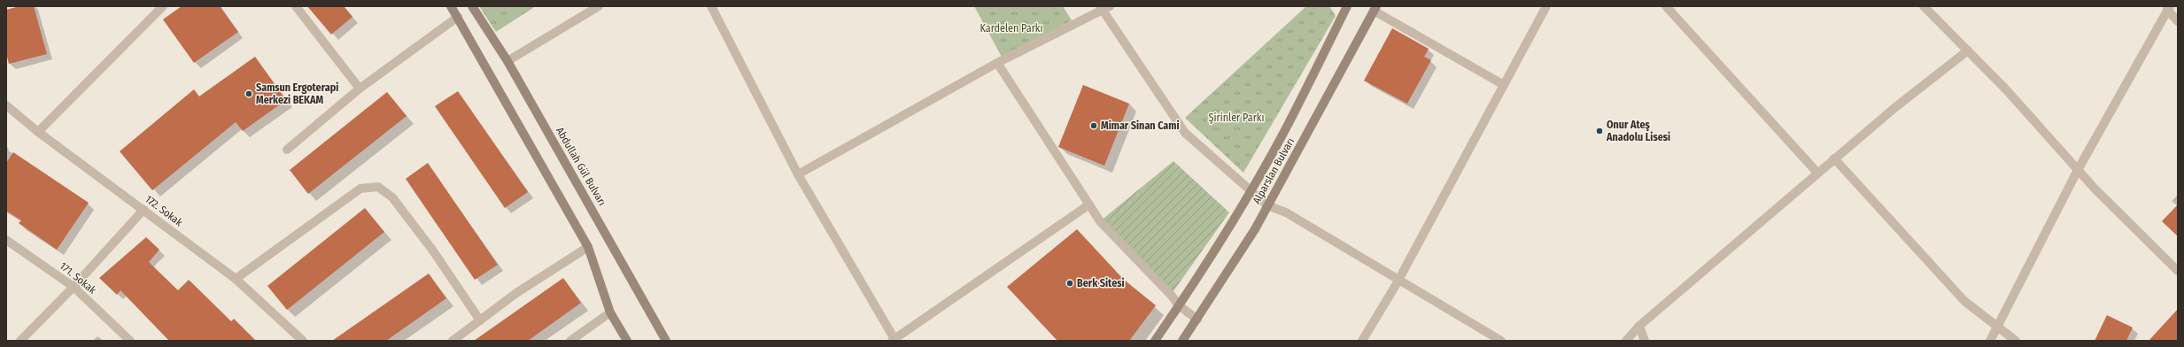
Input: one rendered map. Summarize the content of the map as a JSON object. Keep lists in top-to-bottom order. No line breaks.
{"streets":{"main road":["Abdullah Gül Bulvarı","Alparslan Bulvarı"],"street":["172. Sokak","171. Sokak"]},"parks":["Kardelen Parkı","Şirinler Parkı"],"places":["Samsun Ergoterapi Merkezi BEKAM","Mimar Sinan Cami","Onur Ateş Anadolu Lisesi","Berk Sitesi"]}
